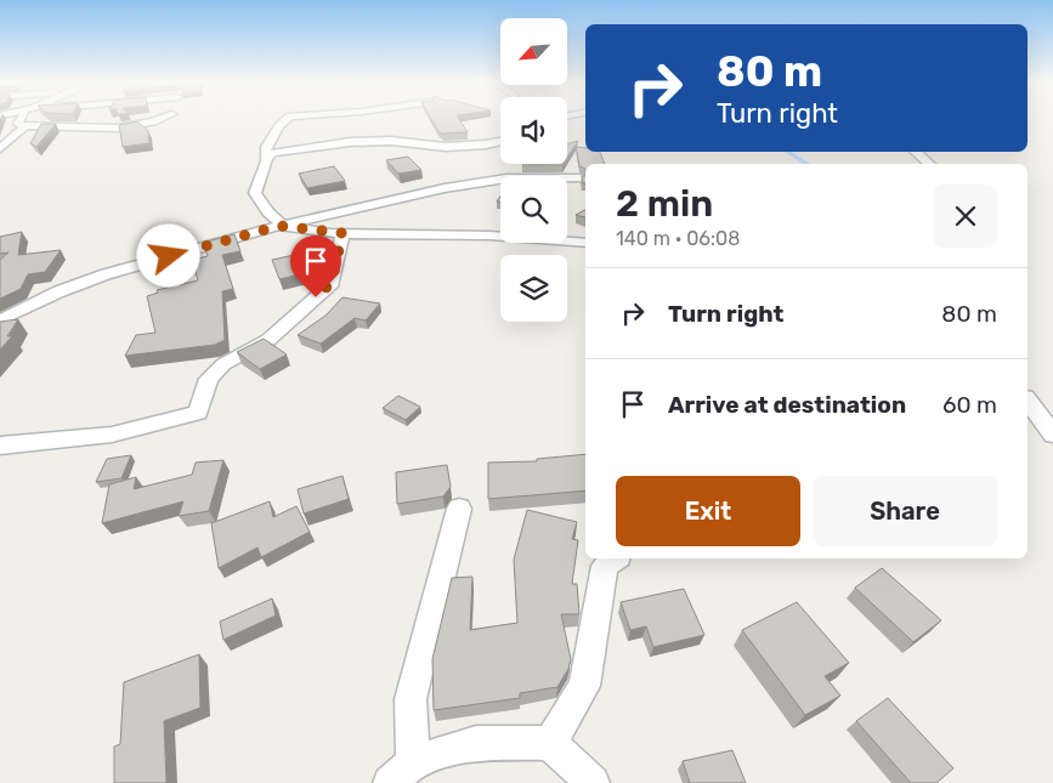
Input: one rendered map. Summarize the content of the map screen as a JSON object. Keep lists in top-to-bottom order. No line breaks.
{"north":"bottom left","page":{"turn":["80 m","Turn right"],"heading":["2 min","140 m · 06:08"],"list":[{"name":"Turn right","value":"80 m"},{"name":"Arrive at destination","value":"60 m"}],"buttons":["Exit","Share"]}}
